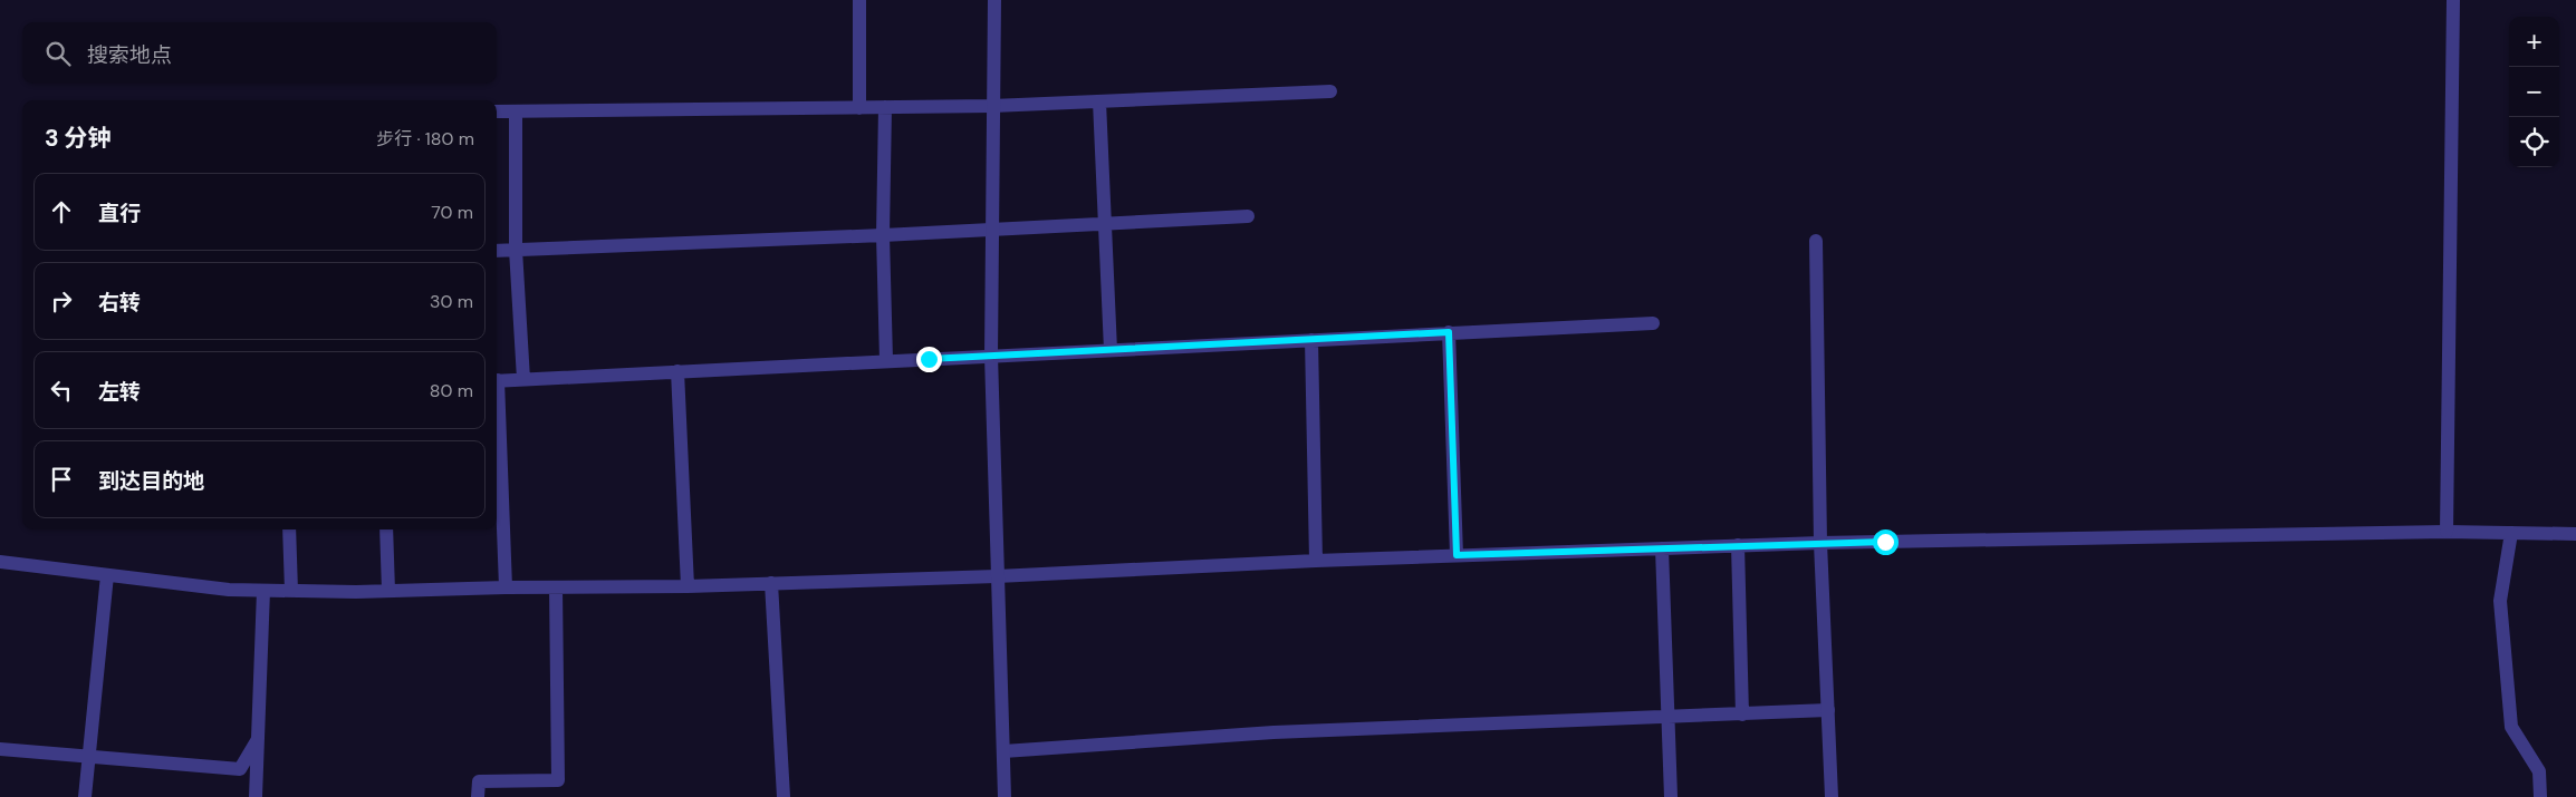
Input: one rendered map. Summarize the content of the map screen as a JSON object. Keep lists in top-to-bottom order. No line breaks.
{"page":{"map_buttons":["+","−"],"search":"搜索地点","heading":["3 分钟","步行 · 180 m"],"list":[["直行","70 m"],["右转","30 m"],["左转","80 m"],"到达目的地"]}}
